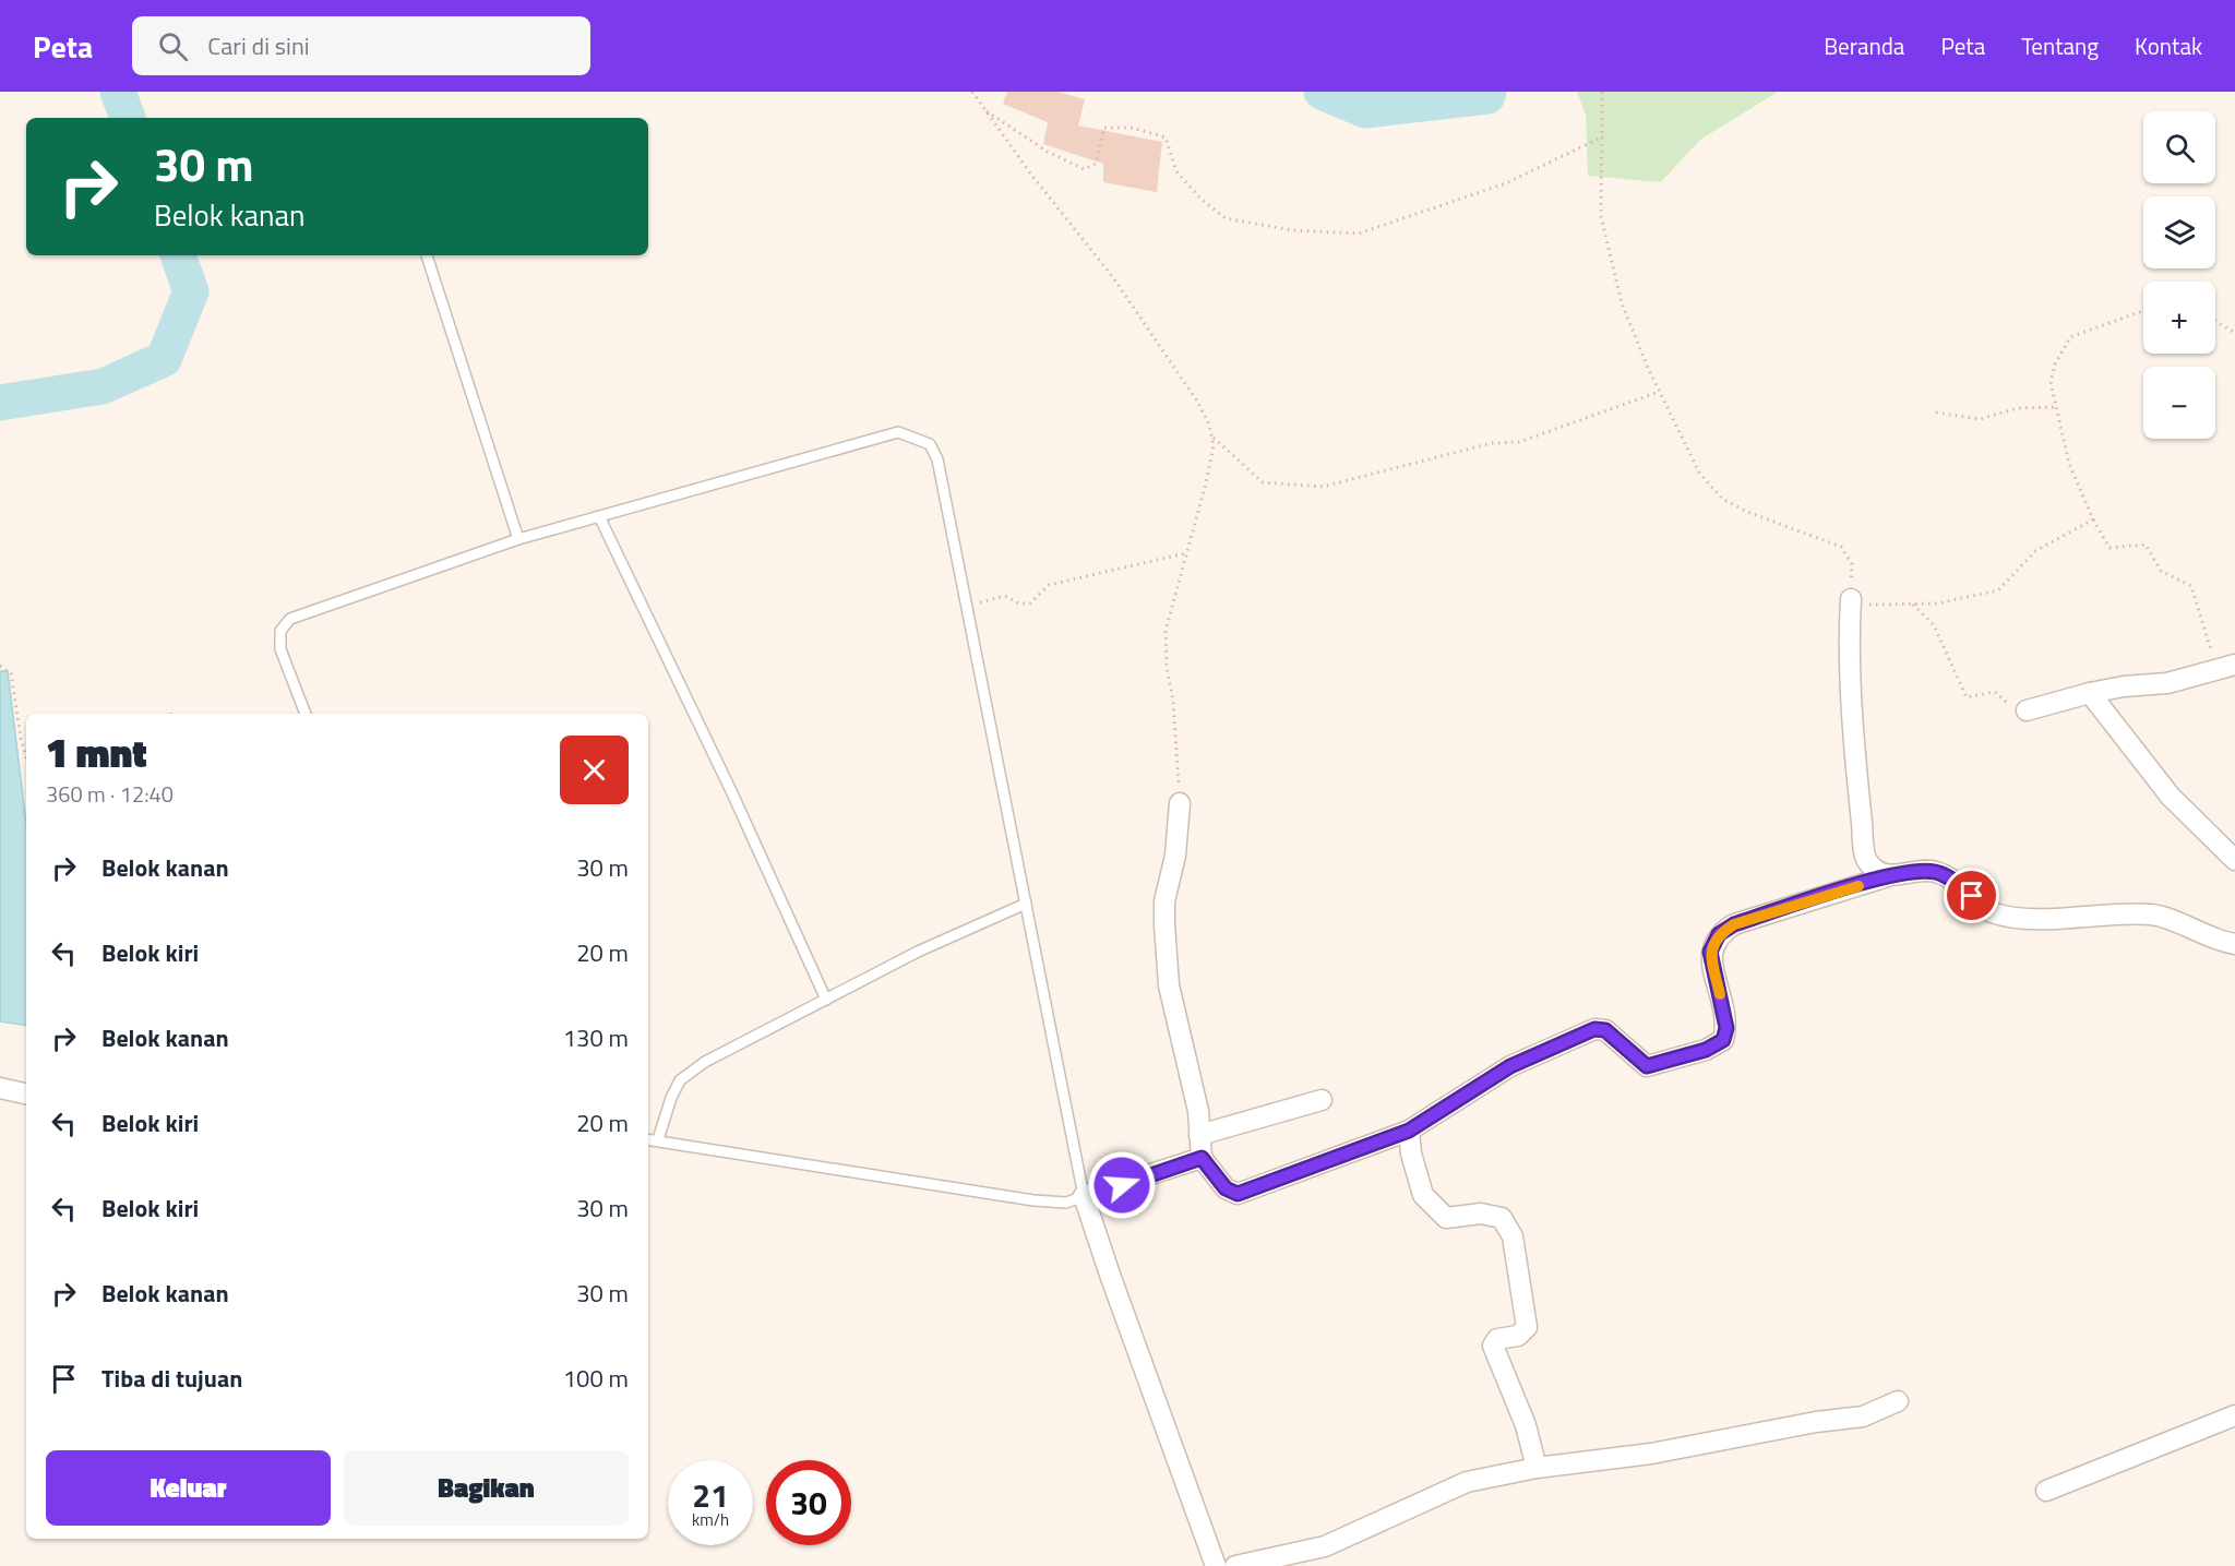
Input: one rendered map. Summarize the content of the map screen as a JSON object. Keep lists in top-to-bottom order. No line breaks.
{"page":{"header":"Peta","search":"Cari di sini","nav":["Beranda","Peta","Tentang","Kontak"],"map_buttons":["+","−"],"turn":["30 m","Belok kanan"],"heading":["1 mnt","360 m · 12:40"],"list":[{"name":"Belok kanan","value":"30 m"},{"name":"Belok kiri","value":"20 m"},{"name":"Belok kanan","value":"130 m"},{"name":"Belok kiri","value":"20 m"},{"name":"Belok kiri","value":"30 m"},{"name":"Belok kanan","value":"30 m"},{"name":"Tiba di tujuan","value":"100 m"}],"buttons":["Keluar","Bagikan"],"speed":"21 km/h","limit":"30"}}
